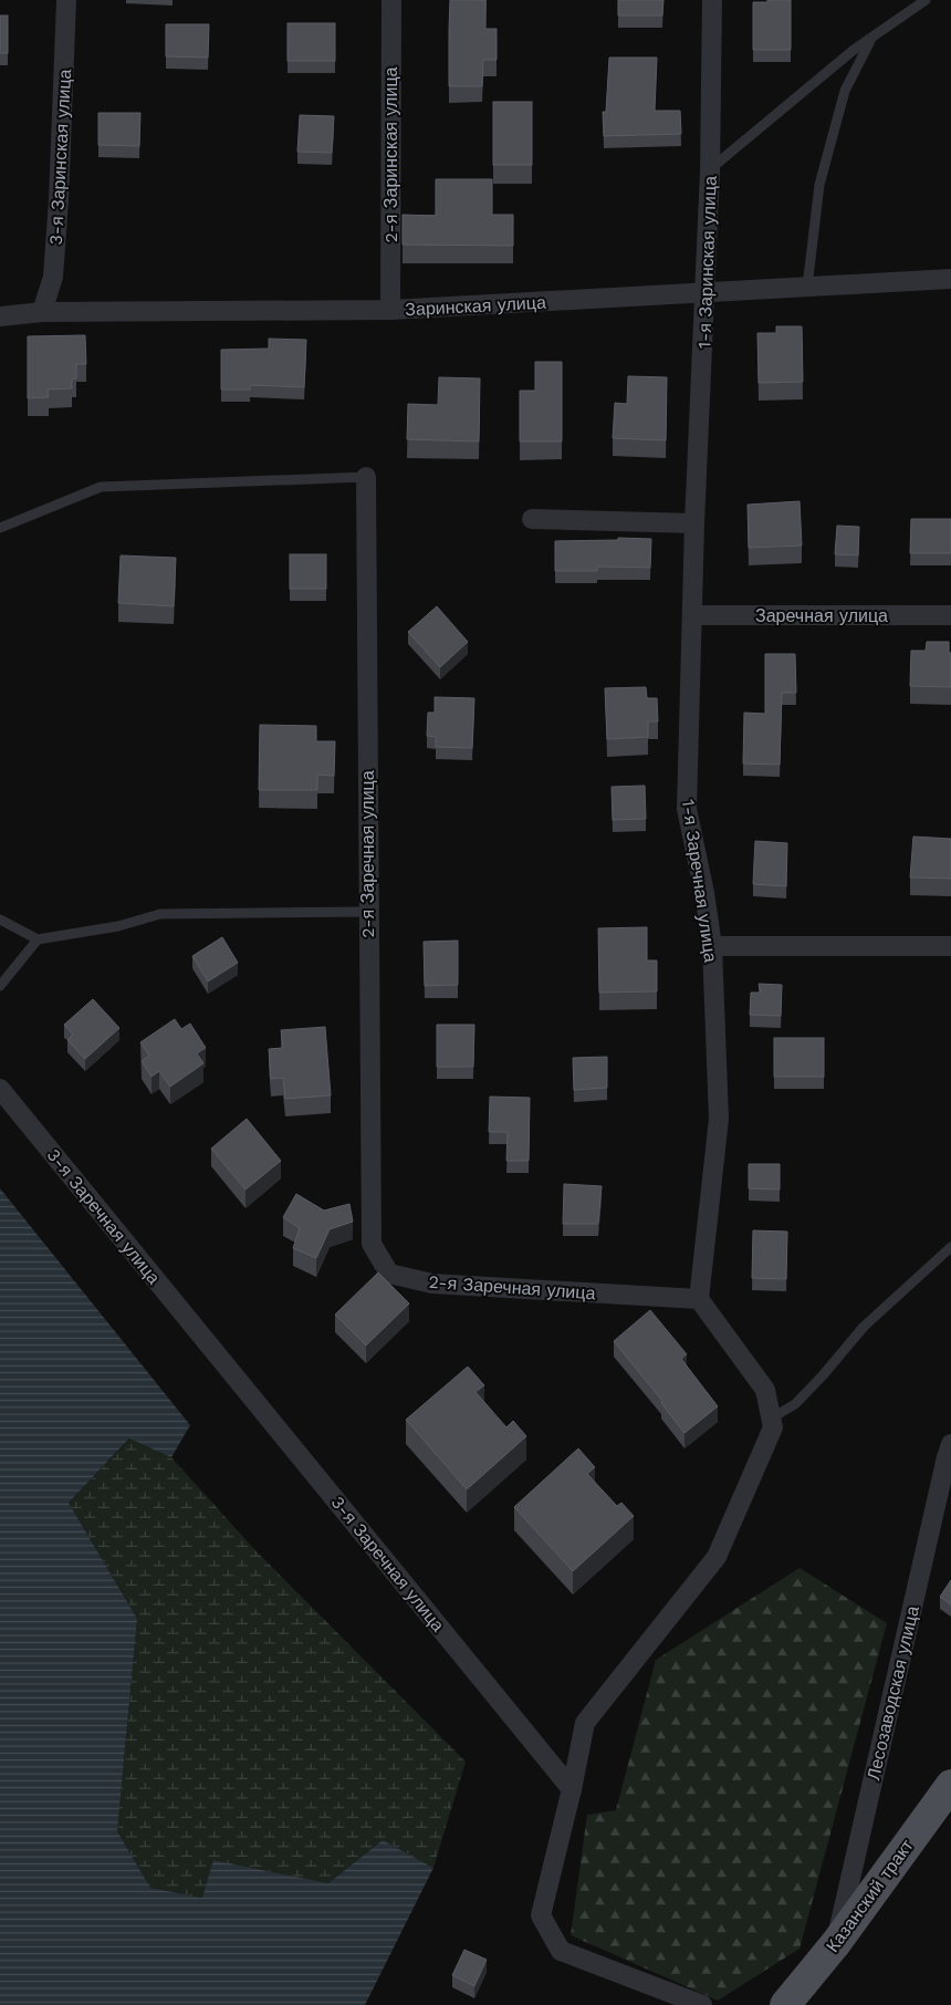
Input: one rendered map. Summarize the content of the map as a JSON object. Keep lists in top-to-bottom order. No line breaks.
{"streets":{"main road":["Казанский тракт"],"street":["2-я Заринская улица","3-я Заринская улица","1-я Заринская улица","Заринская улица","Заречная улица","2-я Заречная улица","1-я Заречная улица","3-я Заречная улица","Лесозаводская улица"]},"crossings":[["2-я Заринская улица","Заринская улица"],["3-я Заринская улица","Заринская улица"],["1-я Заринская улица","Заринская улица"],["1-я Заринская улица","1-я Заречная улица"],["Заречная улица","1-я Заречная улица"],["2-я Заречная улица","1-я Заречная улица"],["Лесозаводская улица","Казанский тракт"]]}
